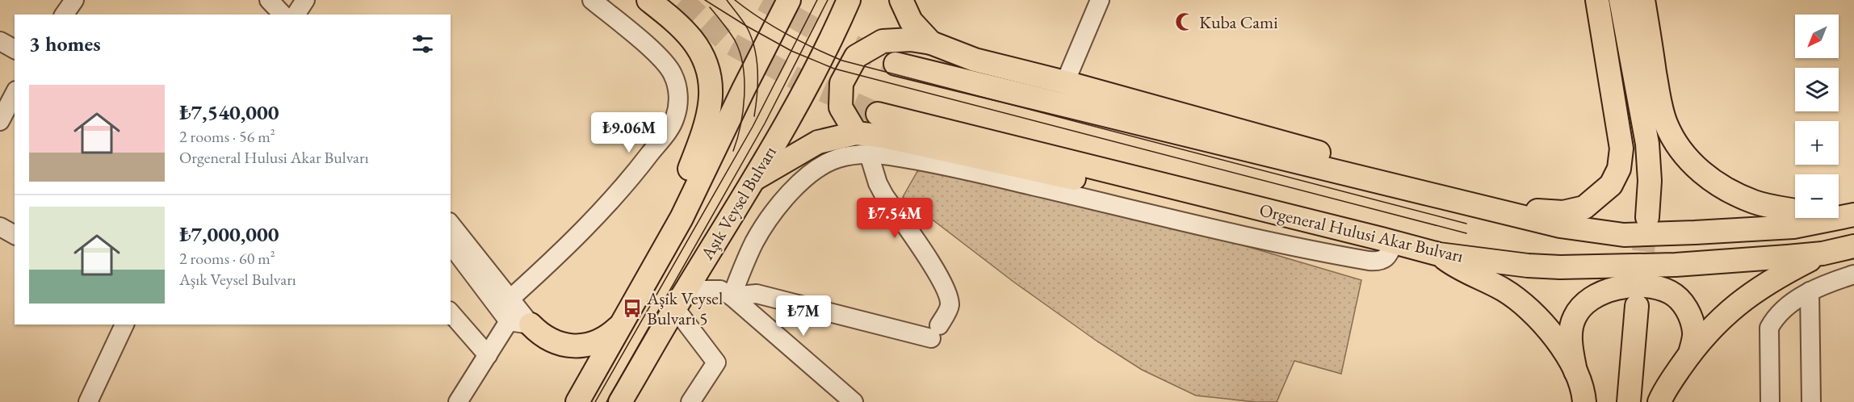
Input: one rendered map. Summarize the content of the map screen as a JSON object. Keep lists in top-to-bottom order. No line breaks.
{"streets":{"main road":["Aşık Veysel Bulvarı","Orgeneral Hulusi Akar Bulvarı"]},"places":{"mosque":["Kuba Cami"],"bus stop":["Aşık Veysel Bulvarı 5"]},"north":"bottom left","page":{"map_buttons":["+","−"],"heading":"3 homes","list":[{"name":"₺7,540,000","note":"2 rooms · 56 m² · Orgeneral Hulusi Akar Bulvarı"},{"name":"₺7,000,000","note":"2 rooms · 60 m² · Aşık Veysel Bulvarı"}],"price":["₺9.06M","₺7.54M","₺7M"]}}
